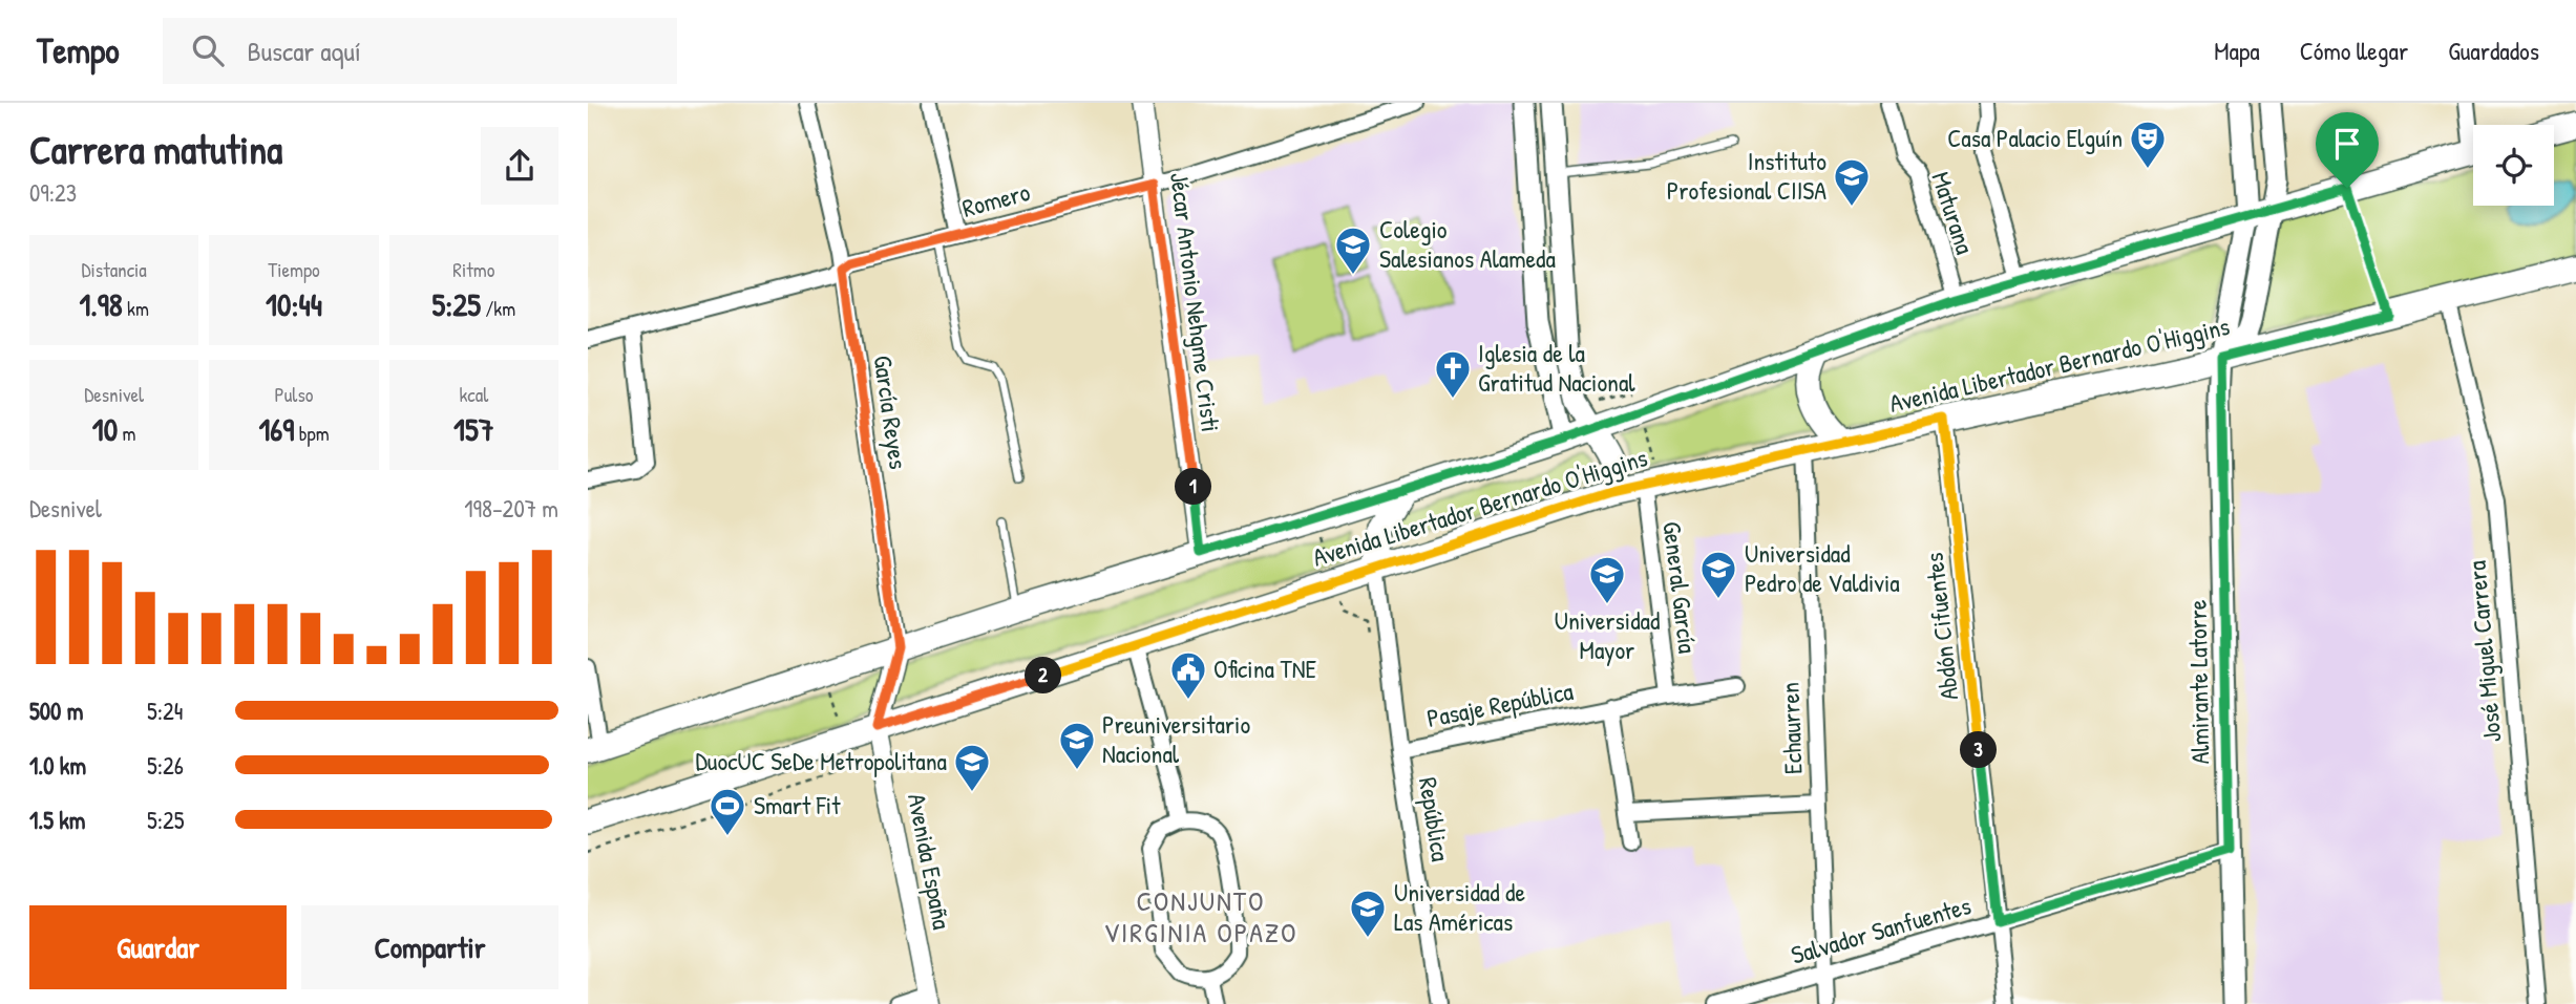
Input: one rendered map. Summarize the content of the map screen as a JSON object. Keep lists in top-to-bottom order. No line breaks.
{"streets":{"main road":["Avenida Libertador Bernardo O'Higgins","Almirante Latorre"],"street":["Romero","Maturana","Jécar Antonio Nehgme Cristi","García Reyes","General García","Abdón Cifuentes","José Miguel Carrera","Pasaje República","Echaurren","República","Avenida España","Salvador Sanfuentes"]},"crossings":[["Romero","Jécar Antonio Nehgme Cristi"],["Romero","García Reyes"],["Maturana","Avenida Libertador Bernardo O'Higgins"],["Jécar Antonio Nehgme Cristi","Avenida Libertador Bernardo O'Higgins"],["Avenida Libertador Bernardo O'Higgins","García Reyes"],["Avenida Libertador Bernardo O'Higgins","General García"],["Avenida Libertador Bernardo O'Higgins","Abdón Cifuentes"],["Avenida Libertador Bernardo O'Higgins","José Miguel Carrera"],["Avenida Libertador Bernardo O'Higgins","Almirante Latorre"],["Avenida Libertador Bernardo O'Higgins","Echaurren"],["Avenida Libertador Bernardo O'Higgins","República"],["Avenida Libertador Bernardo O'Higgins","Avenida España"],["García Reyes","Avenida España"],["General García","Pasaje República"],["Abdón Cifuentes","Salvador Sanfuentes"],["Almirante Latorre","Salvador Sanfuentes"],["Pasaje República","República"],["Echaurren","Salvador Sanfuentes"]],"districts":["CONJUNTO VIRGINIA OPAZO"],"places":{"theatre":["Casa Palacio Elguín"],"school or university":["Instituto Profesional CIISA","Colegio Salesianos Alameda","Universidad Pedro de Valdivia","Universidad Mayor","Preuniversitario Nacional","DuocUC SeDe Metropolitana","Universidad de Las Américas"],"church":["Iglesia de la Gratitud Nacional"],"public building":["Oficina TNE"],"sports":["Smart Fit"]},"page":{"header":"Tempo","search":"Buscar aquí","nav":["Mapa","Cómo llegar","Guardados"],"heading":["Carrera matutina","09:23"],"stats":[["Distancia","1.98 km"],["Tiempo","10:44"],["Ritmo","5:25 /km"],["Desnivel","10 m"],["Pulso","169 bpm"],["kcal","157"]],"pins":["1","2","3"],"chart":["Desnivel","198–207 m"],"list":[{"name":"500 m","note":"5:24"},{"name":"1.0 km","note":"5:26"},{"name":"1.5 km","note":"5:25"}],"buttons":["Guardar","Compartir"]}}
